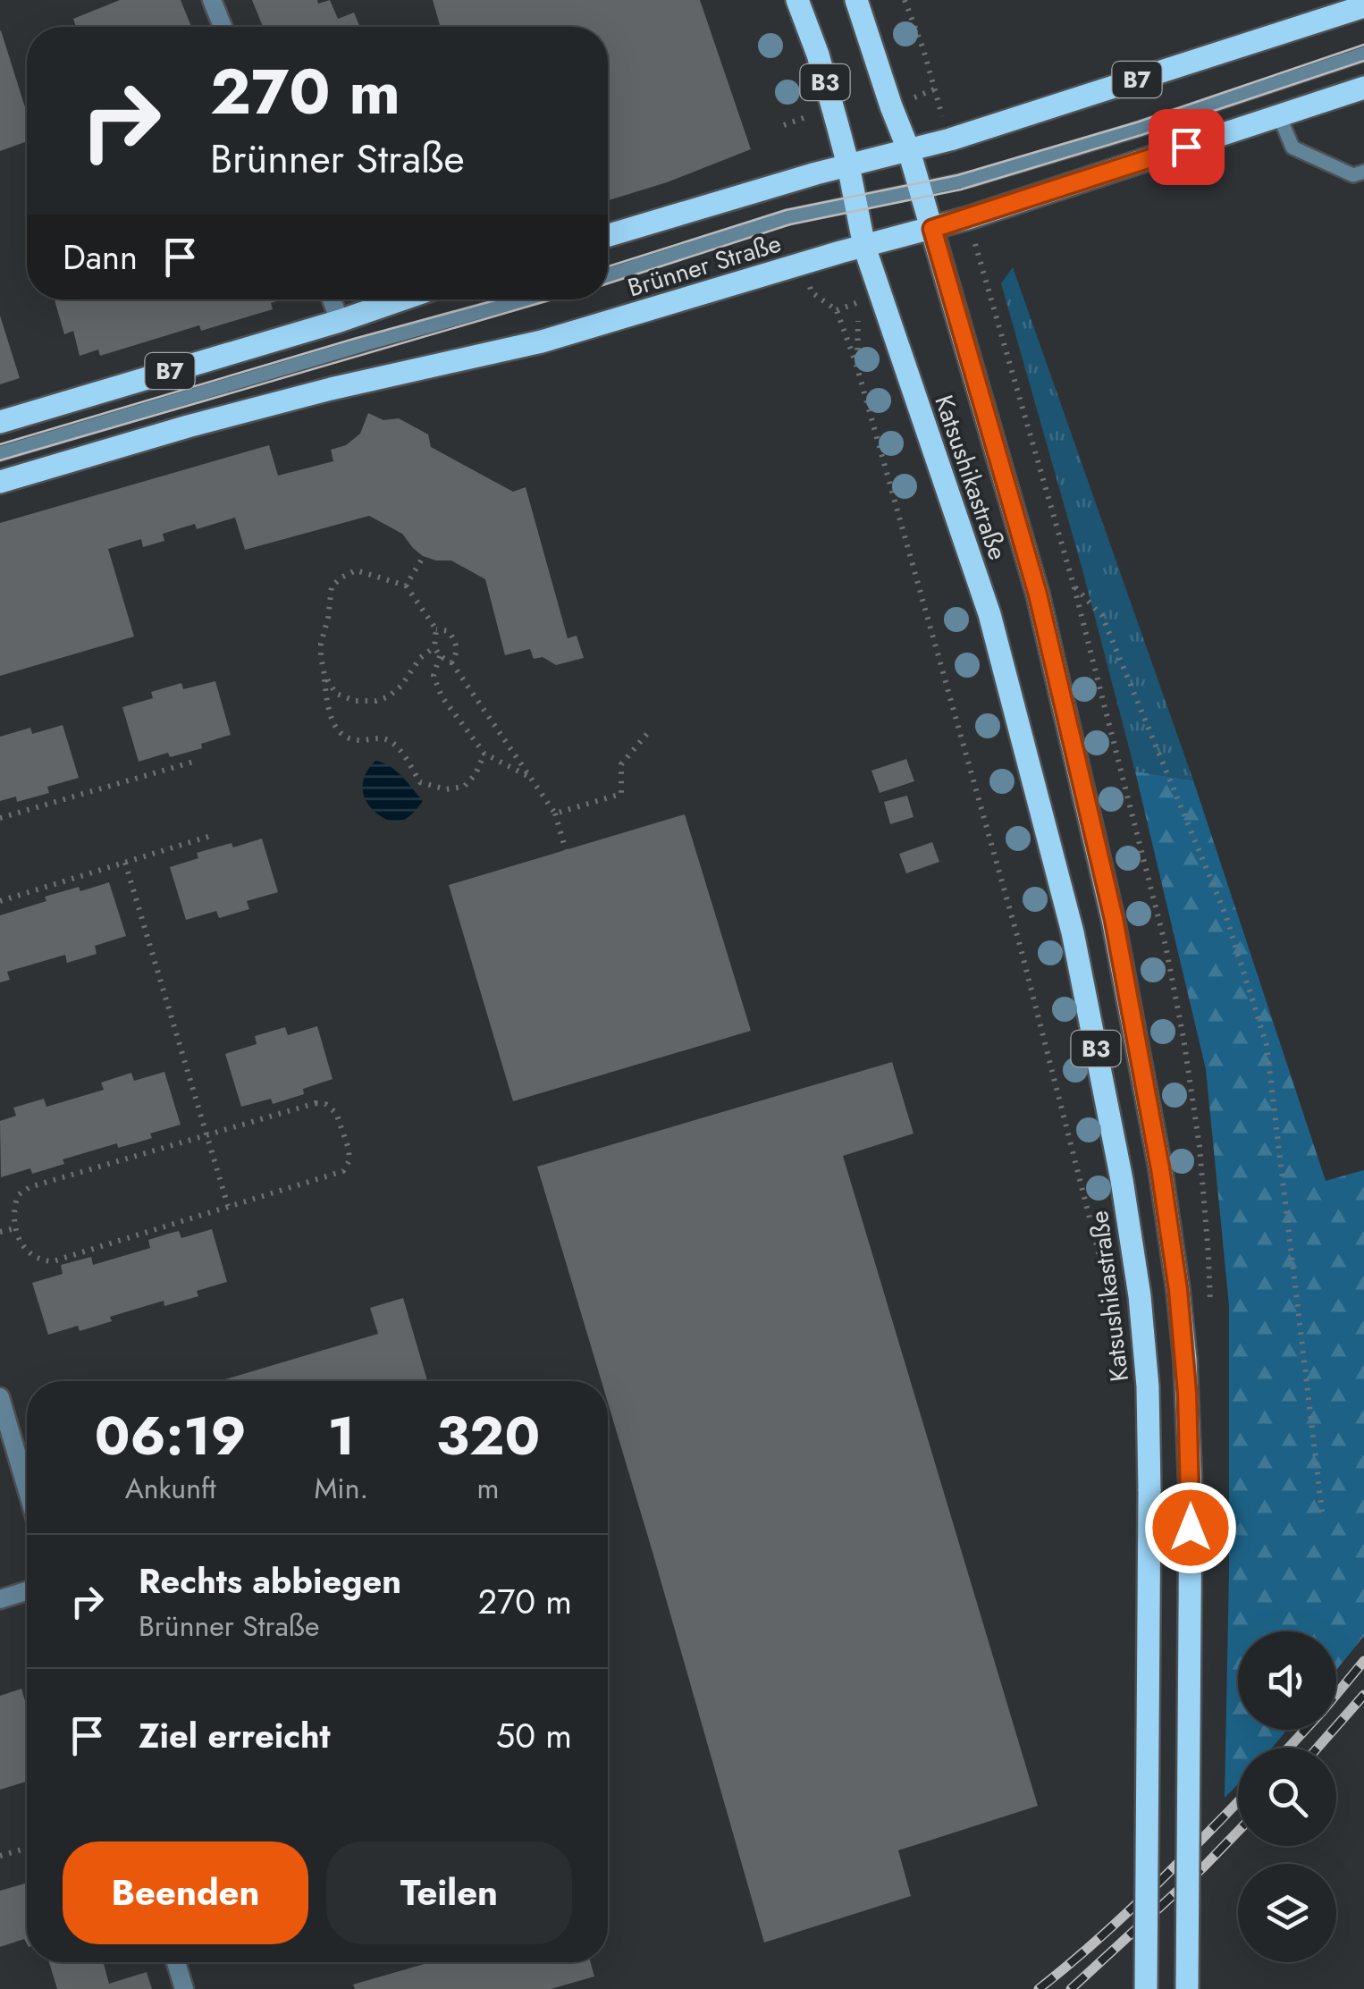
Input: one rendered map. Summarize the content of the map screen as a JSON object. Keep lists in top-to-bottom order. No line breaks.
{"streets":{"main road":["B7","B3","Brünner Straße","Katsushikastraße"]},"crossings":[["B7","Katsushikastraße"],["Brünner Straße","Katsushikastraße"]],"page":{"turn":["270 m","Brünner Straße"],"then":"Dann","eta":["06:19","Ankunft","1","Min.","320","m"],"list":[{"name":"Rechts abbiegen","note":"Brünner Straße","value":"270 m"},{"name":"Ziel erreicht","value":"50 m"}],"buttons":["Beenden","Teilen"]}}
